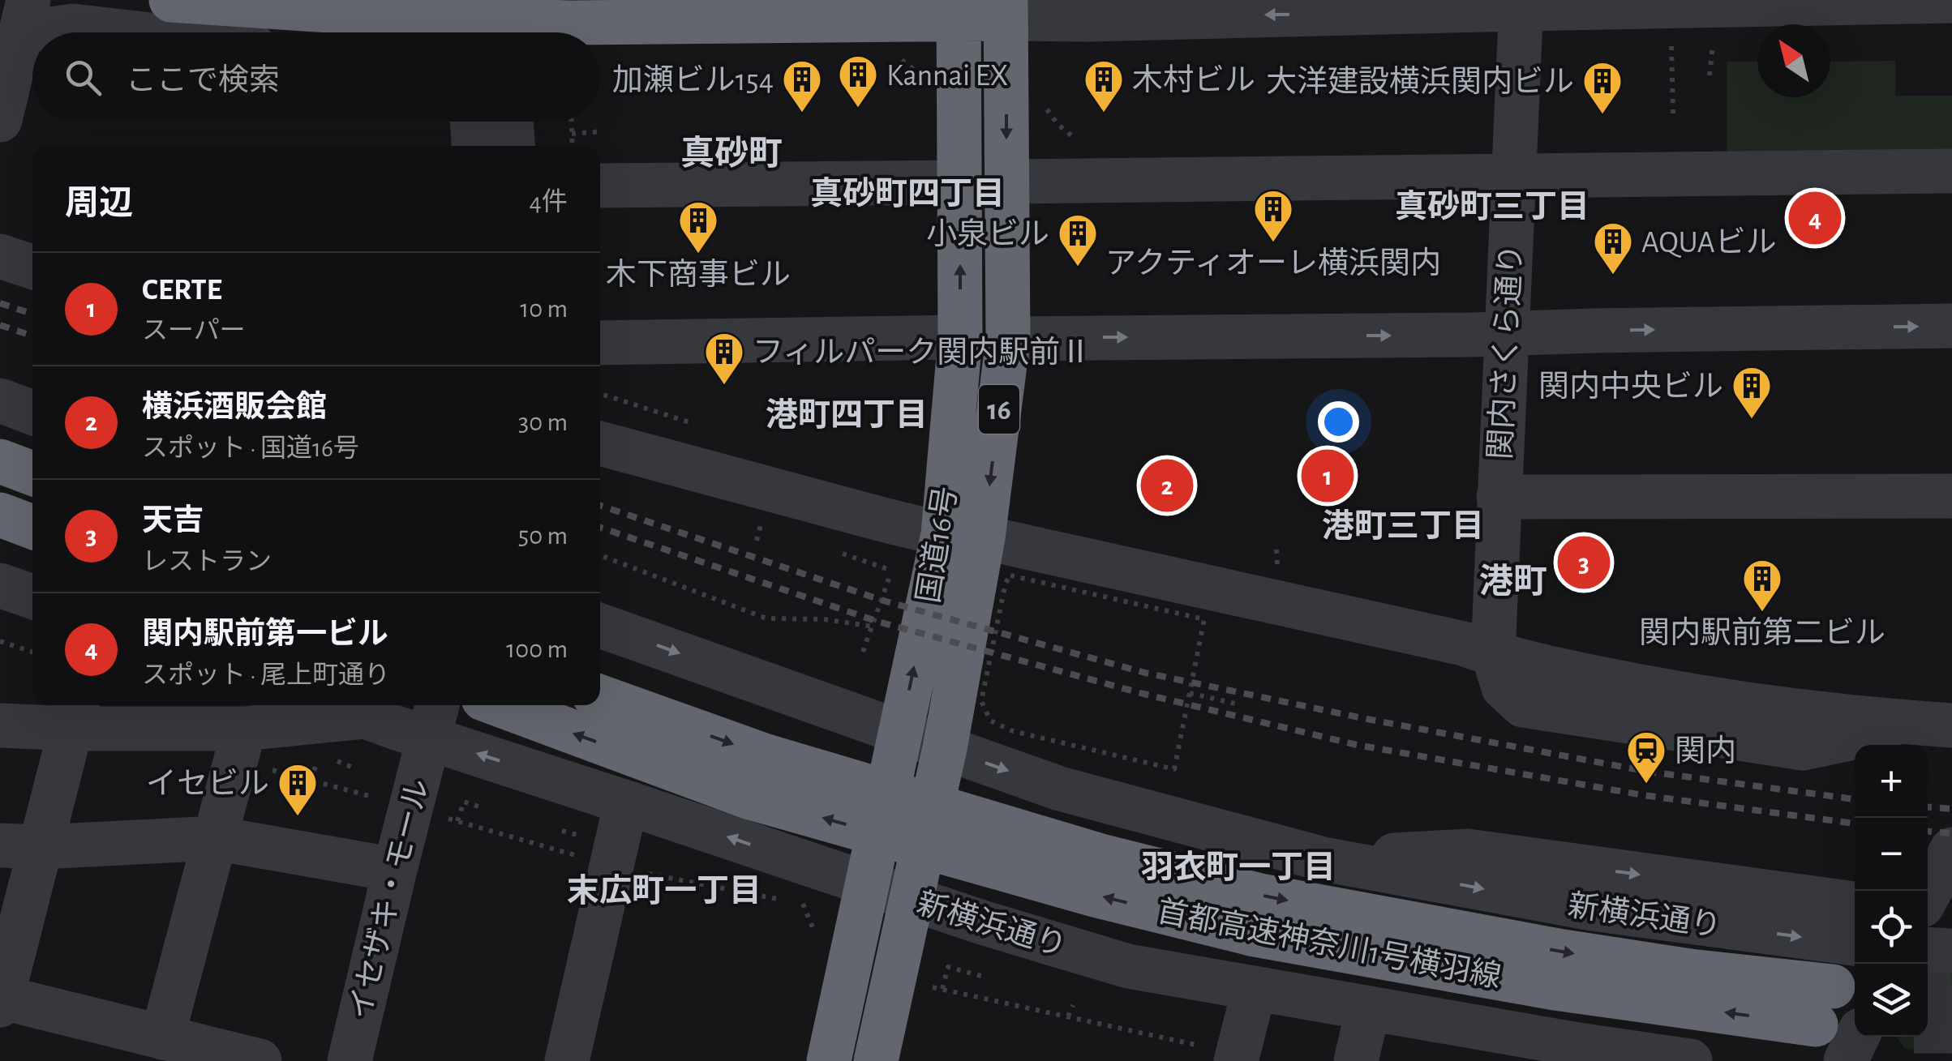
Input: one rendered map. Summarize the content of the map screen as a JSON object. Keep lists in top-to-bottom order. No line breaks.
{"streets":{"highway":["16","国道16号","首都高速神奈川1号横羽線"],"street":["関内さくら通り","イセザキ・モール","新横浜通り"]},"crossings":[["国道16号","新横浜通り"],["イセザキ・モール","新横浜通り"]],"districts":["真砂町","真砂町四丁目","真砂町三丁目","港町四丁目","港町三丁目","港町","羽衣町一丁目","末広町一丁目"],"places":{"building":["Kannai EX","加瀬ビル154","木村ビル","大洋建設横浜関内ビル","アクティオーレ横浜関内","木下商事ビル","小泉ビル","AQUAビル","フィルパーク関内駅前Ⅱ","関内中央ビル","関内駅前第二ビル","イセビル"],"station":["関内"]},"north":"top left","page":{"search":"ここで検索","heading":["周辺","4件"],"pins":["4","1","2","3"],"list":[{"mark":"1","name":"CERTE","note":"スーパー","value":"10 m"},{"mark":"2","name":"横浜酒販会館","note":"スポット · 国道16号","value":"30 m"},{"mark":"3","name":"天吉","note":"レストラン","value":"50 m"},{"mark":"4","name":"関内駅前第一ビル","note":"スポット · 尾上町通り","value":"100 m"}],"map_buttons":["+","−"]}}
